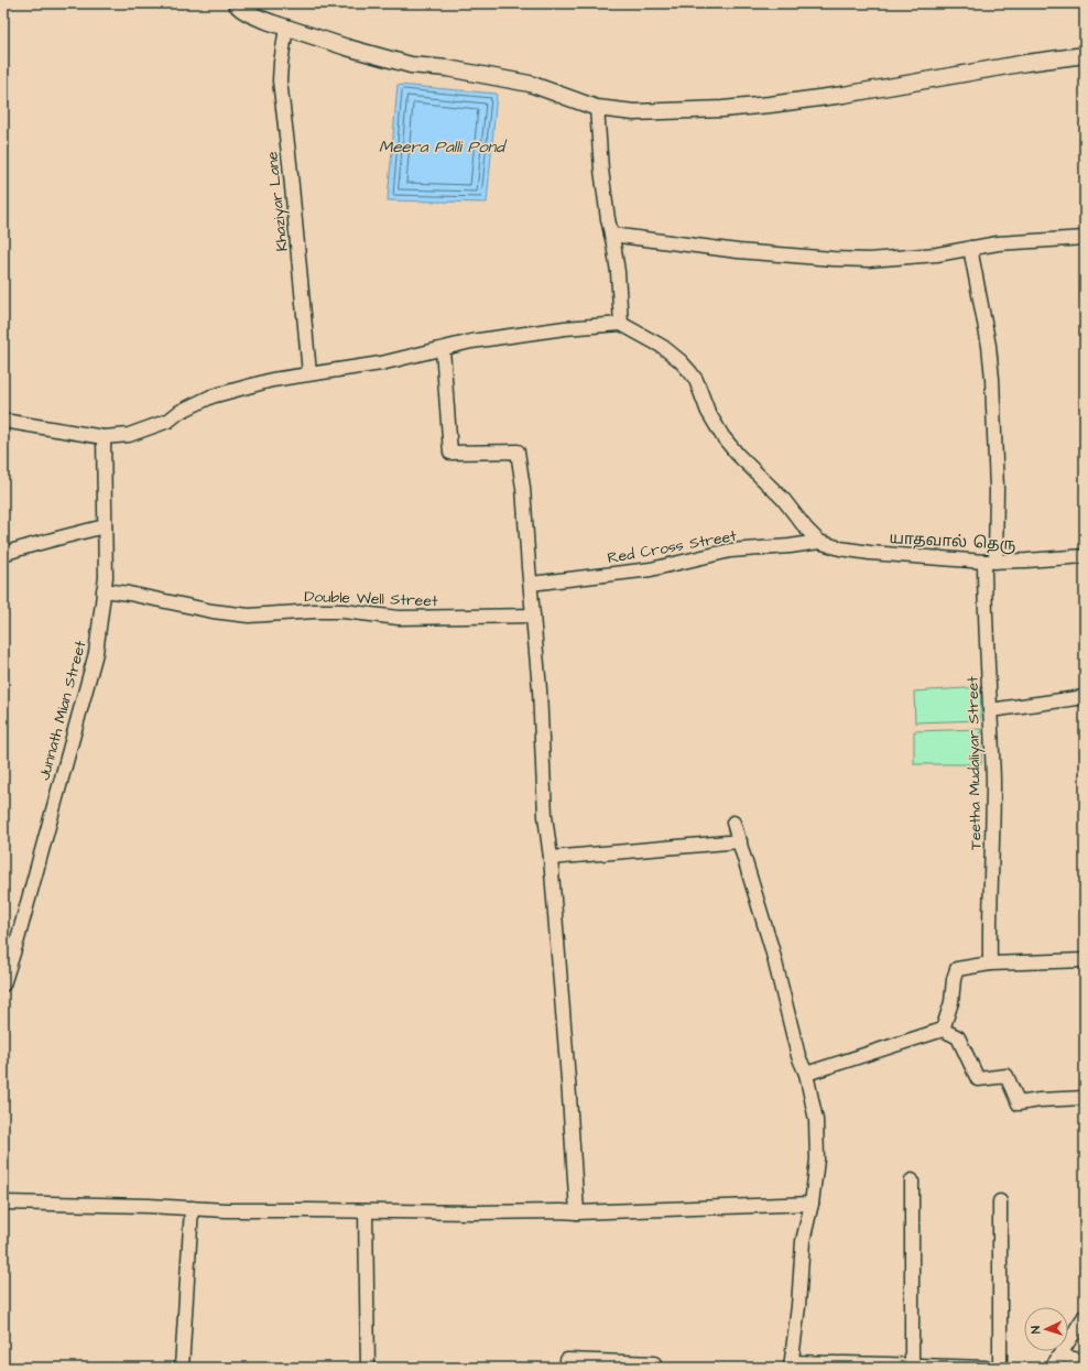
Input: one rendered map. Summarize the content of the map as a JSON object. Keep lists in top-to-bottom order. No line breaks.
{"streets":{"street":["Khaziyar Lane","யாதவால் தெரு","Red Cross Street","Double Well Street","Junnath Mian Street","Teetha Mudaliyar Street"]},"crossings":[["யாதவால் தெரு","Red Cross Street"],["யாதவால் தெரு","Teetha Mudaliyar Street"],["Double Well Street","Junnath Mian Street"]],"water":["Meera Palli Pond"],"north":"left"}
